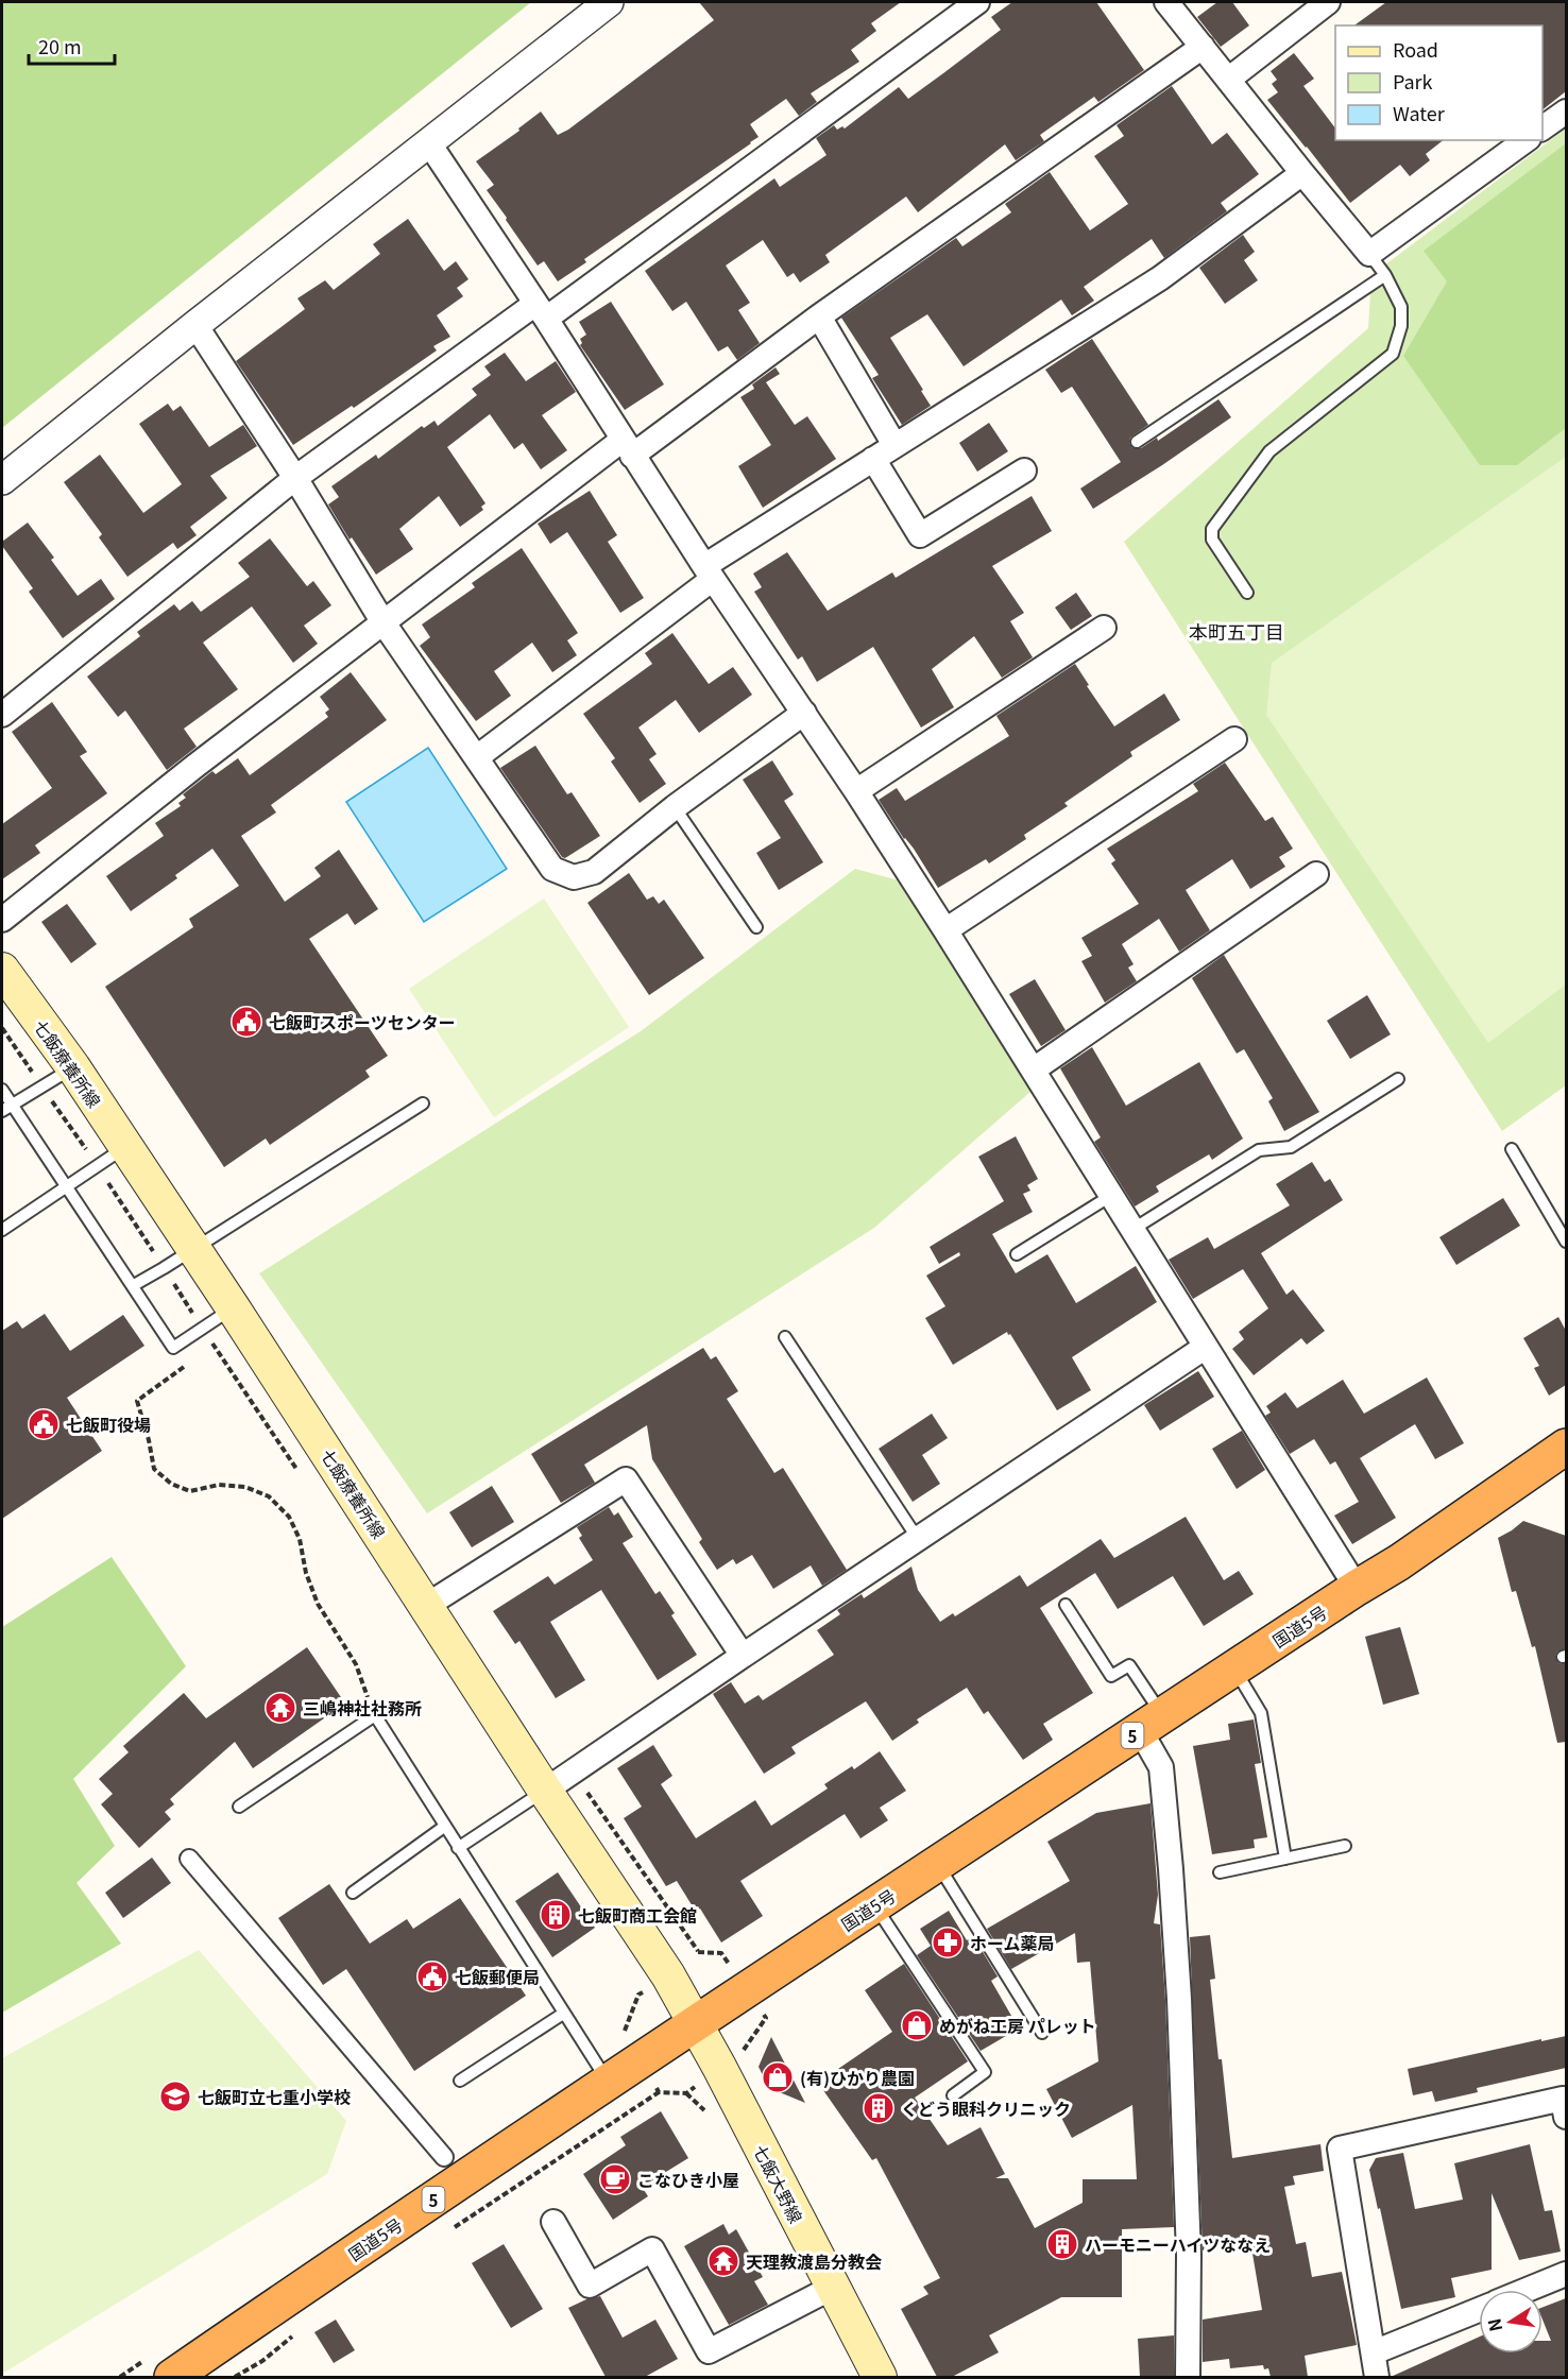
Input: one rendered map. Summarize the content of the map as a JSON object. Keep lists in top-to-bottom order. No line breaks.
{"streets":{"highway":["国道5号","5"],"main road":["七飯療養所線","七飯大野線"]},"crossings":[["七飯療養所線","国道5号"],["七飯療養所線","七飯大野線"],["国道5号","七飯大野線"]],"districts":["本町五丁目"],"places":{"public building":["七飯町スポーツセンター","七飯町役場","七飯郵便局"],"temple":["三嶋神社社務所","天理教渡島分教会"],"building":["七飯町商工会館","くどう眼科クリニック","ハーモニーハイツななえ"],"pharmacy":["ホーム薬局"],"shop":["めがね工房 パレット","(有)ひかり農園"],"school or university":["七飯町立七重小学校"],"cafe":["こなひき小屋"]},"legend":["Road","Park","Water"],"scale_bar":"20 m","north":"left"}
